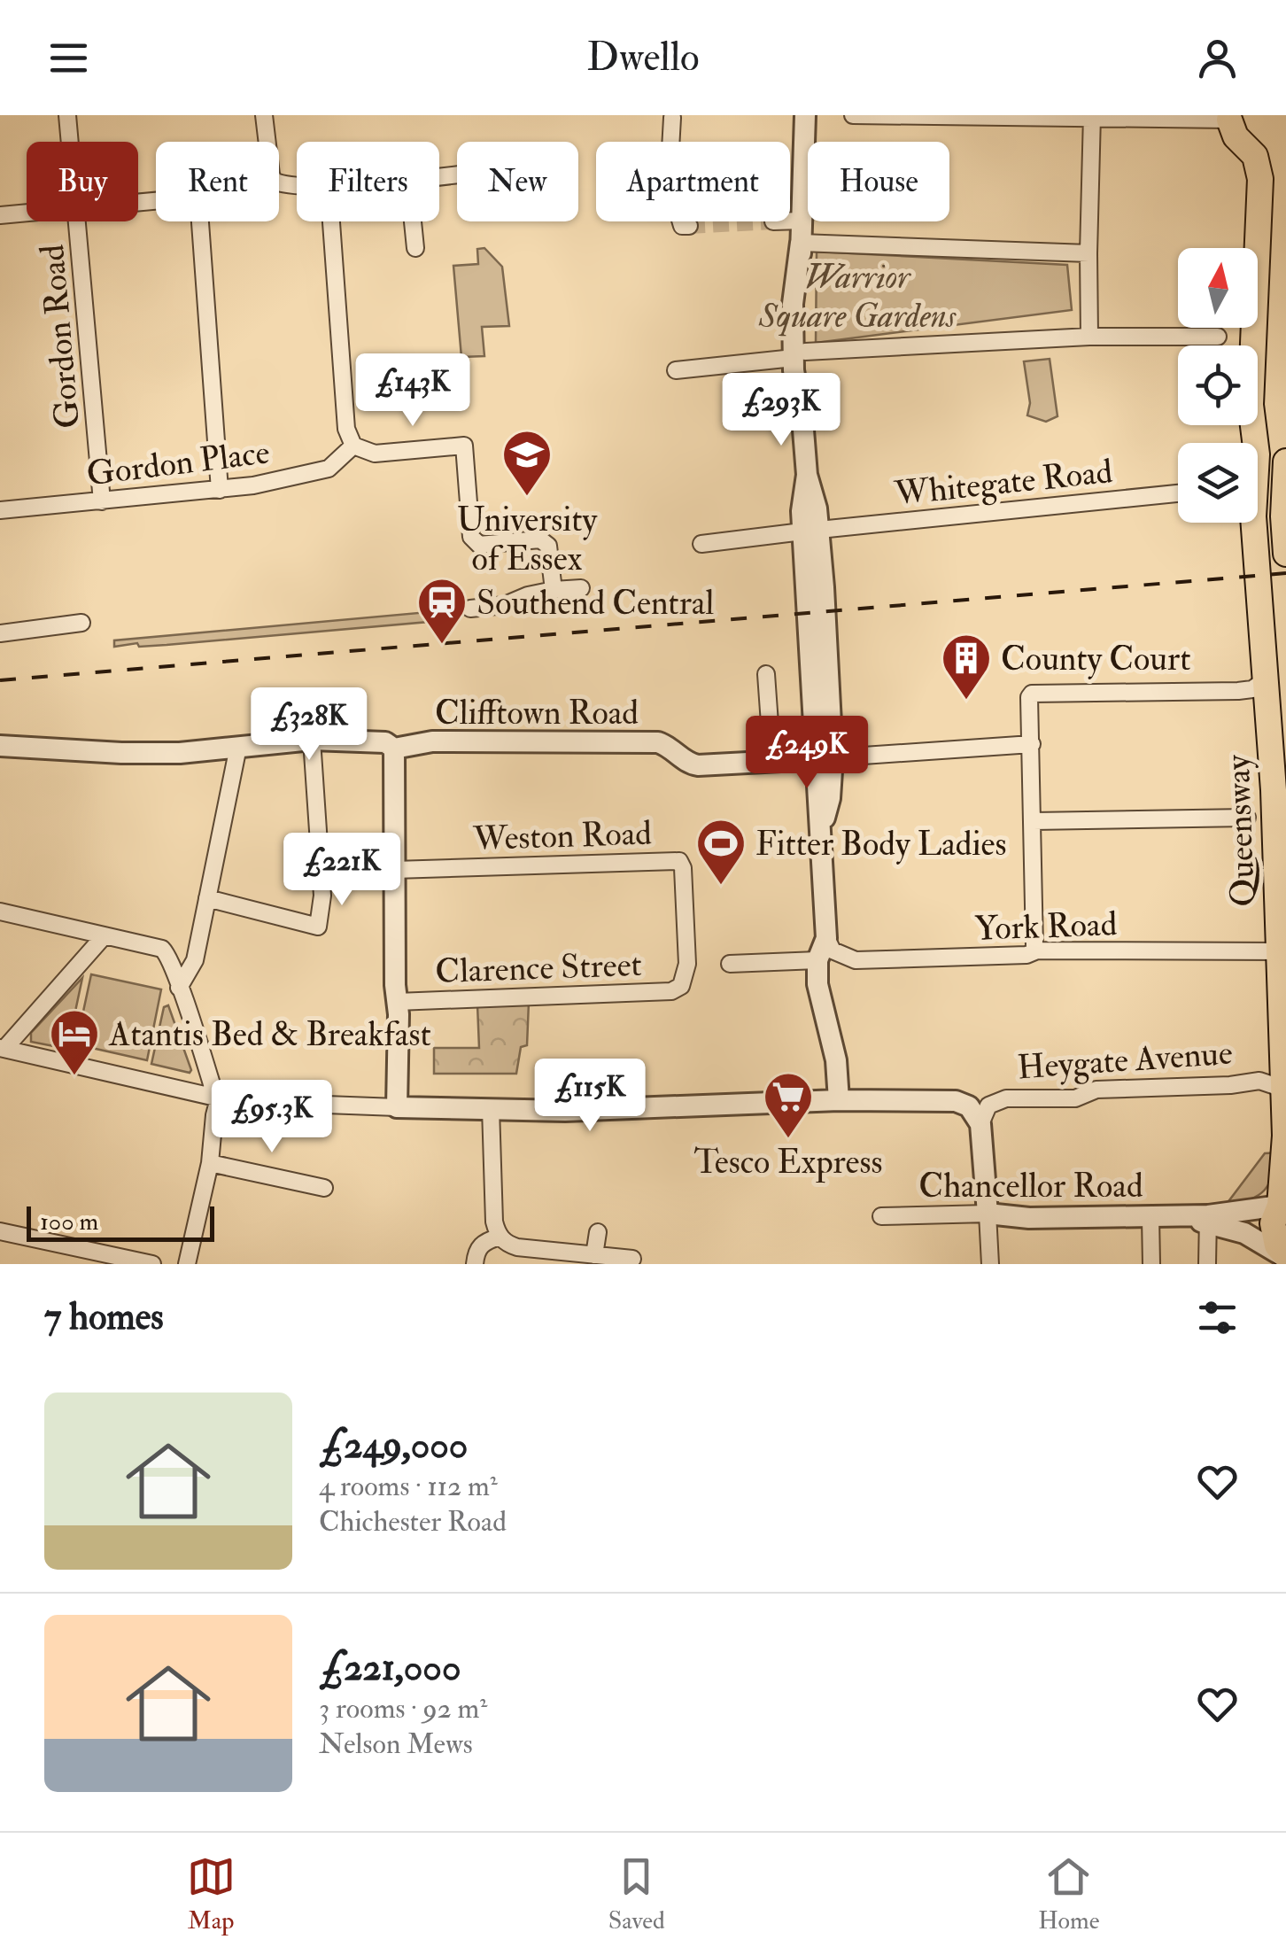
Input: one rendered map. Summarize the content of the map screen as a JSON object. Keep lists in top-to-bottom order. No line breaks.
{"streets":{"main road":["Queensway"],"street":["Gordon Road","Gordon Place","Whitegate Road","Clifftown Road","Weston Road","York Road","Clarence Street","Heygate Avenue","Chancellor Road"]},"crossings":[["Gordon Road","Gordon Place"],["Queensway","York Road"],["Queensway","Heygate Avenue"],["Queensway","Chancellor Road"],["Weston Road","Clarence Street"]],"parks":["Warrior Square Gardens"],"places":{"school or university":["University of Essex"],"station":["Southend Central"],"building":["County Court"],"sports":["Fitter Body Ladies"],"hotel":["Atantis Bed & Breakfast"],"supermarket":["Tesco Express"]},"scale_bar":"100 m","north":"top","page":{"header":"Dwello","chip":["Buy","Rent","Filters","New","Apartment","House"],"price":["£143K","£293K","£328K","£249K","£221K","£115K","£95.3K"],"scale":"100 m","heading":"7 homes","list":[{"name":"£249,000","note":"4 rooms · 112 m² · Chichester Road"},{"name":"£221,000","note":"3 rooms · 92 m² · Nelson Mews"}],"tabs":["Map","Saved","Home"]}}
